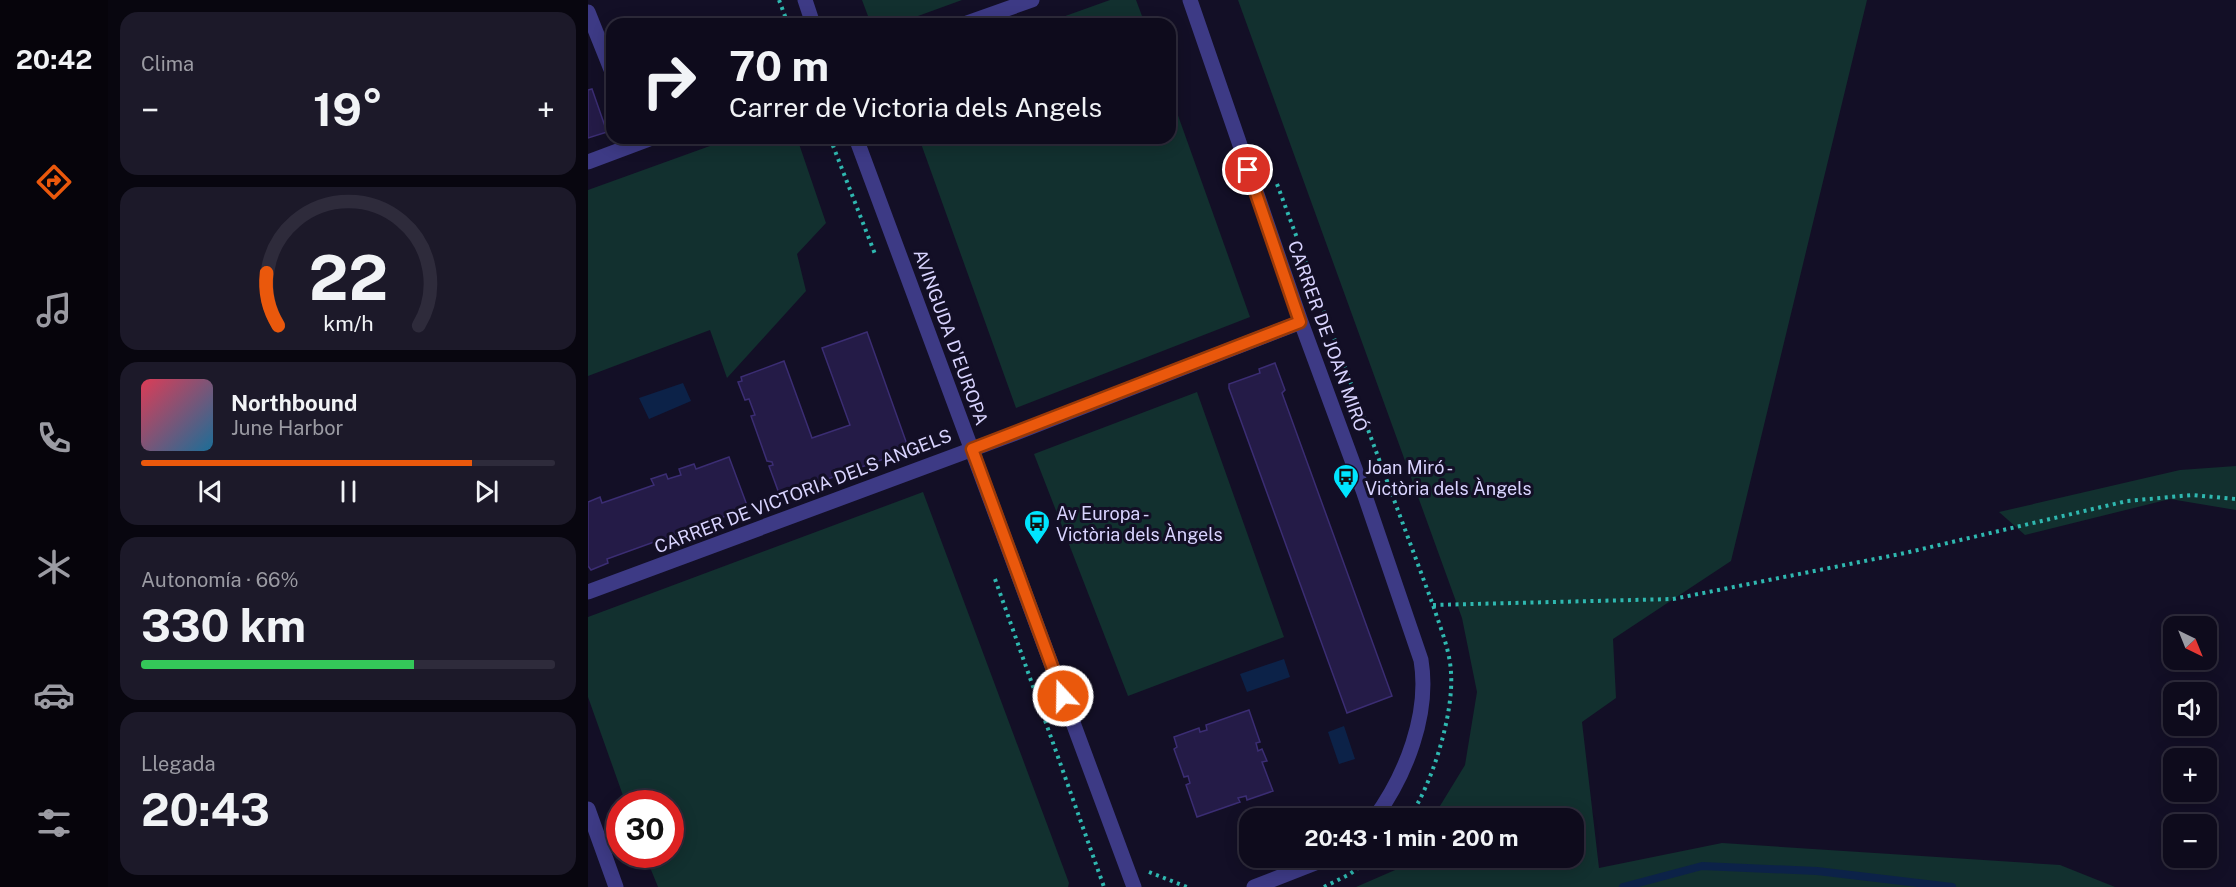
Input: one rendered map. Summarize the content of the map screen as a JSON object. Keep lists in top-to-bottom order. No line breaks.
{"streets":{"street":["CARRER DE JOAN MIRÓ","AVINGUDA D'EUROPA","CARRER DE VICTORIA DELS ANGELS"]},"crossings":[["CARRER DE JOAN MIRÓ","CARRER DE VICTORIA DELS ANGELS"],["AVINGUDA D'EUROPA","CARRER DE VICTORIA DELS ANGELS"]],"places":{"bus stop":["Joan Miró - Victòria dels Àngels","Av Europa - Victòria dels Àngels"]},"north":"bottom right","page":{"tabs":"20:42","tile":["Clima",["Autonomía · 66%","330 km"],["Llegada","20:43"]],"turn":["70 m","Carrer de Victoria dels Angels"],"heat":["−","19°","+"],"song":["Northbound","June Harbor"],"map_buttons":["+","−"],"limit":"30","trip":"20:43 · 1 min · 200 m","gauge":["22","km/h"]}}
